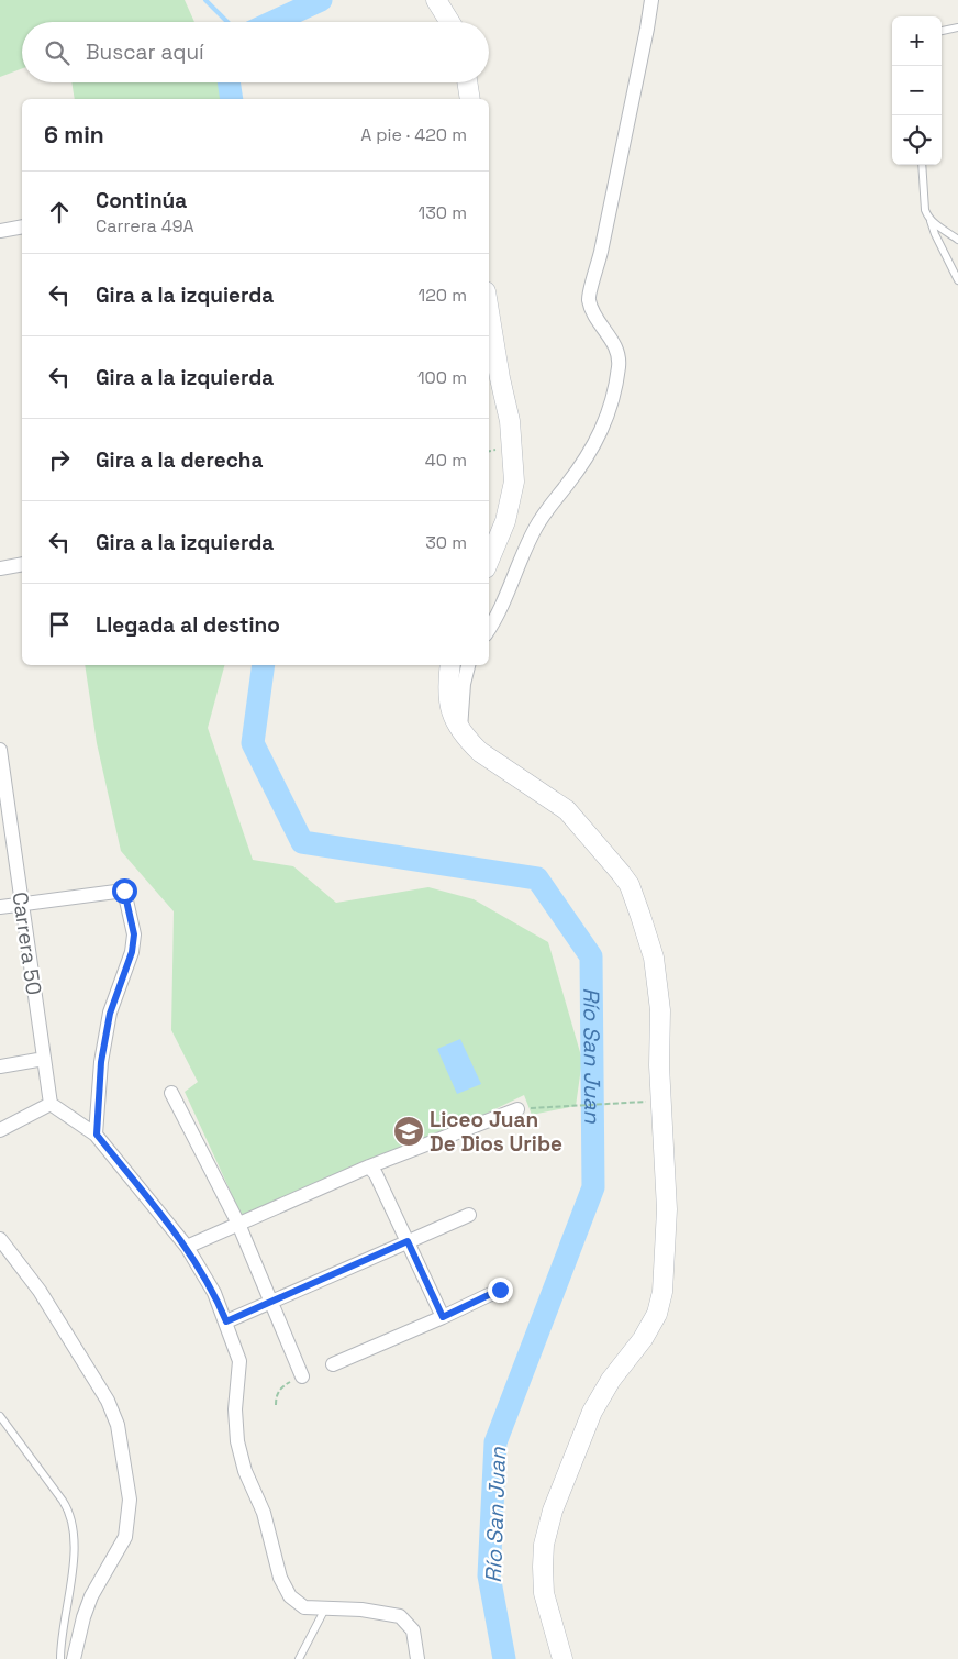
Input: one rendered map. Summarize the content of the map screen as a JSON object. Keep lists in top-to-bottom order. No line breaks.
{"streets":{"street":["Carrera 50"]},"water":["Río San Juan"],"places":{"school or university":["Liceo Juan De Dios Uribe"]},"page":{"map_buttons":["+","−"],"search":"Buscar aquí","heading":["6 min","A pie · 420 m"],"list":[["Continúa","Carrera 49A","130 m"],["Gira a la izquierda","120 m"],["Gira a la izquierda","100 m"],["Gira a la derecha","40 m"],["Gira a la izquierda","30 m"],"Llegada al destino"]}}
